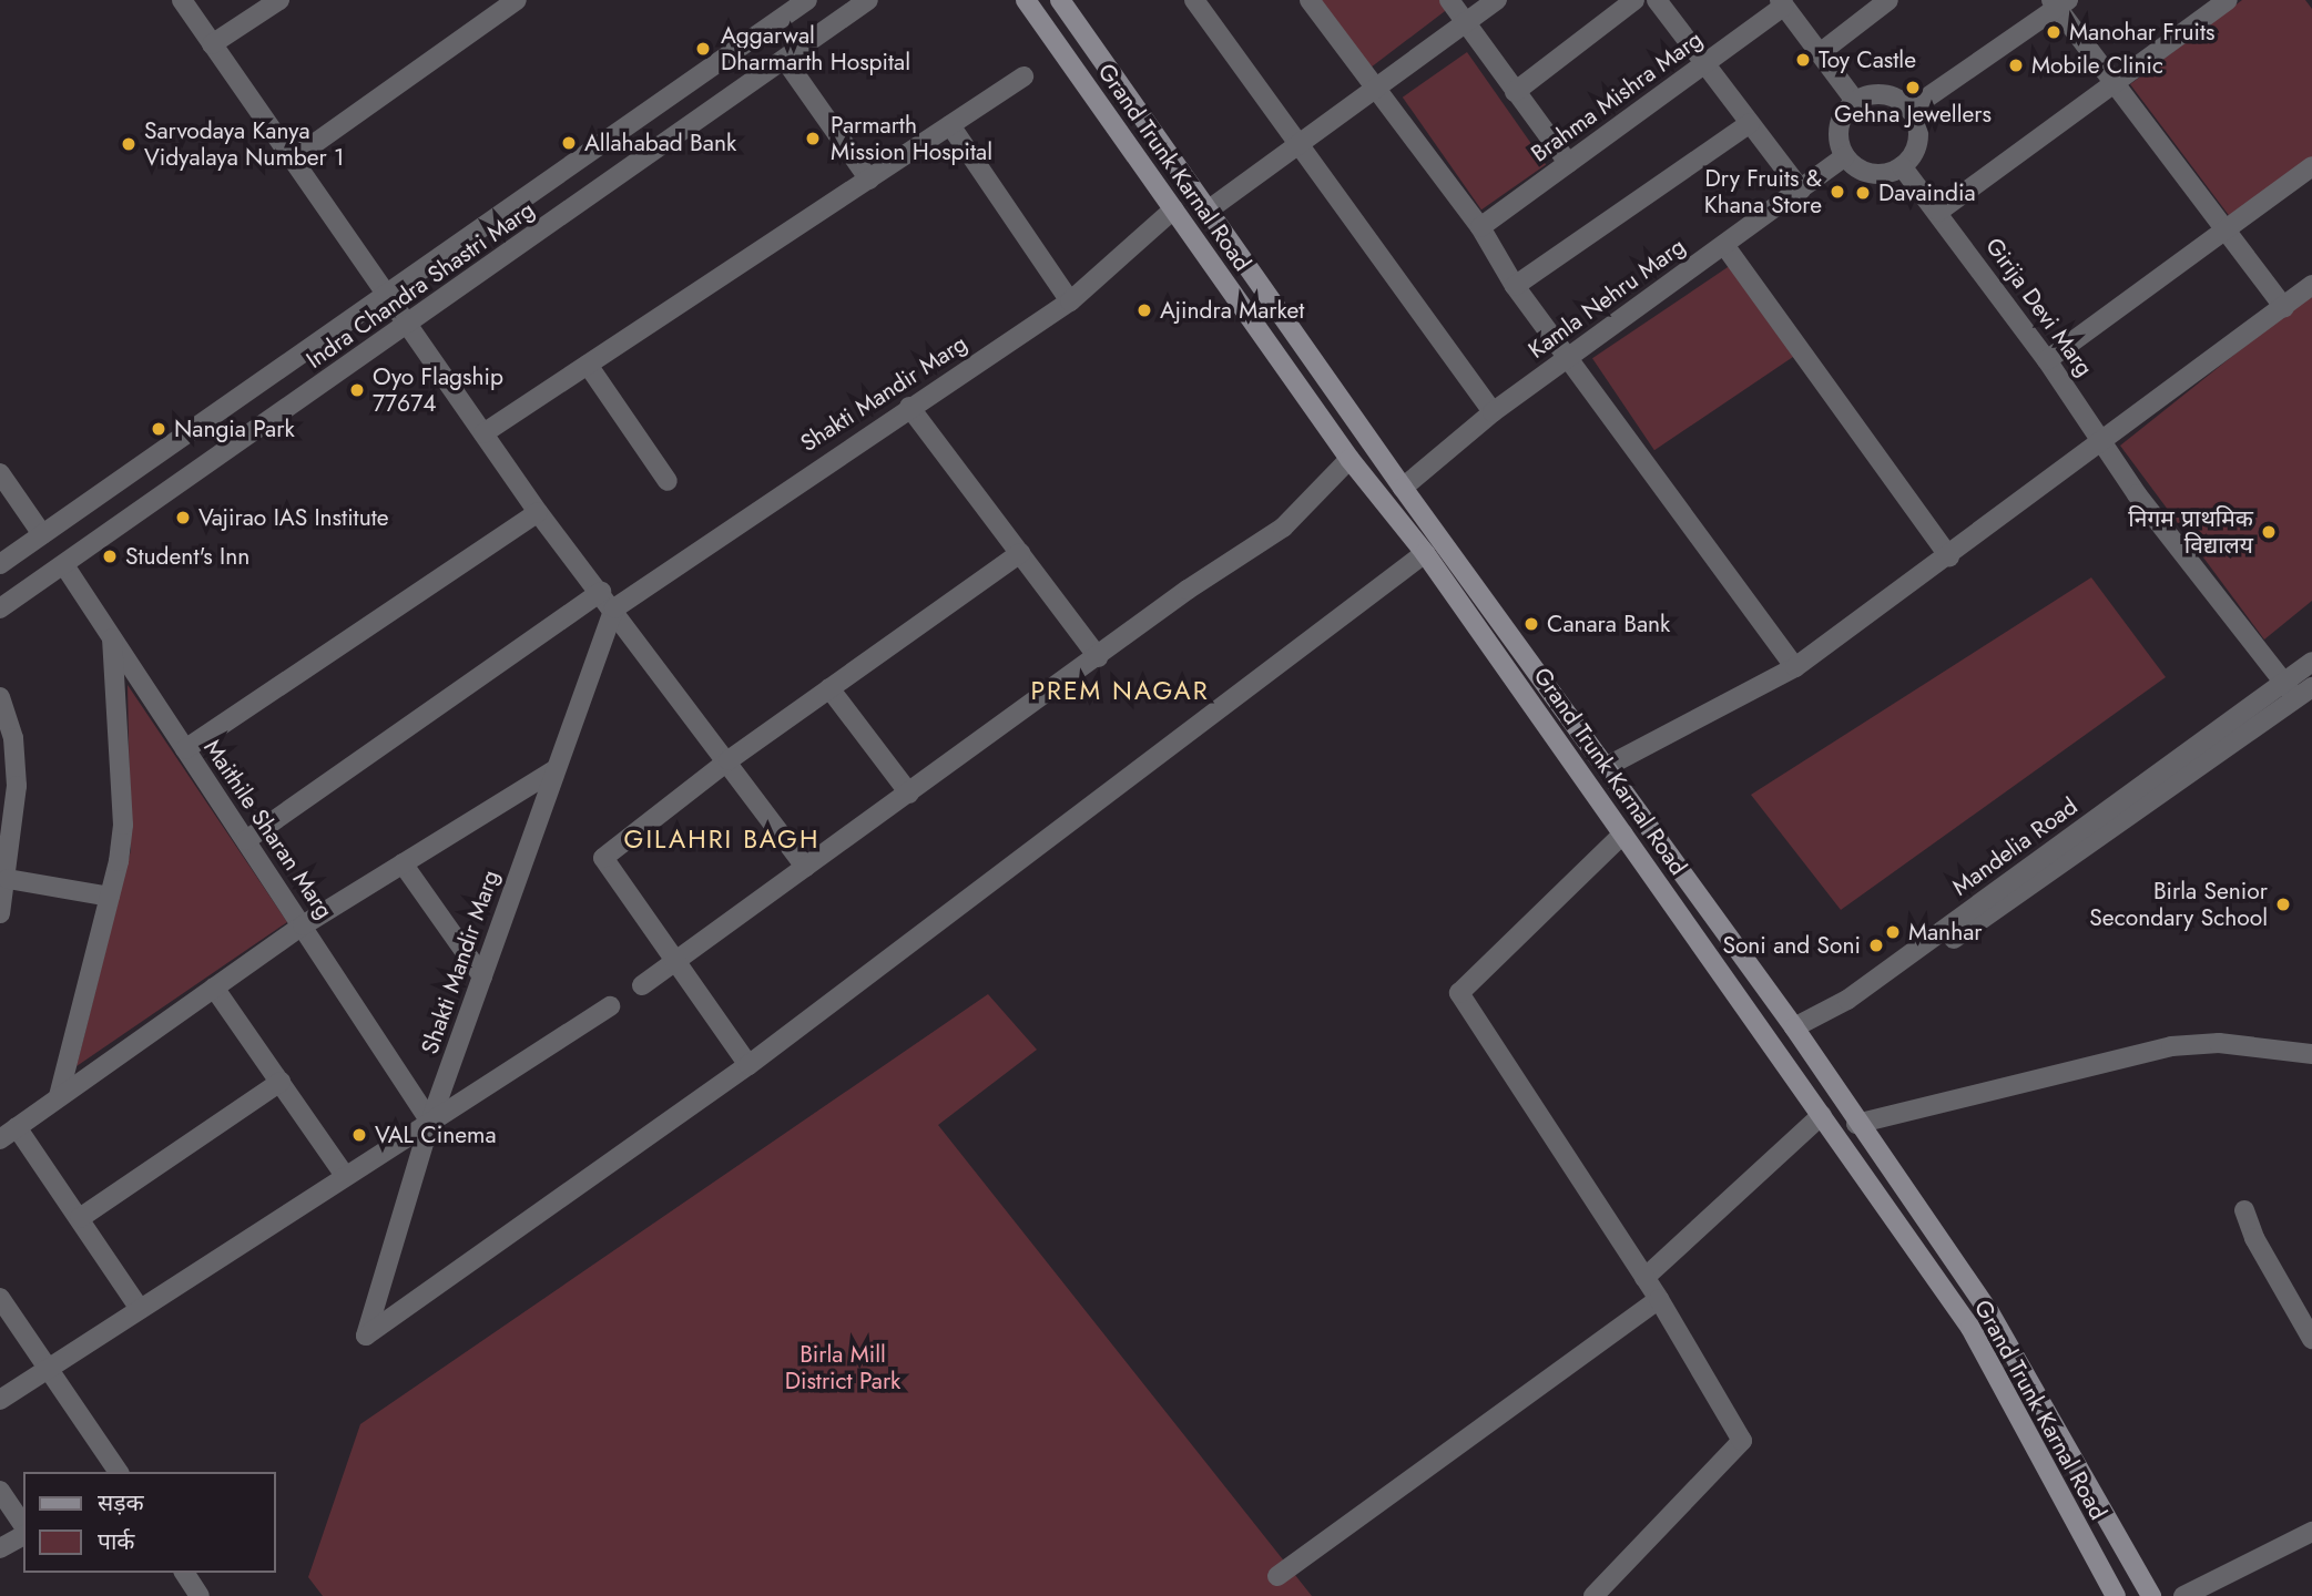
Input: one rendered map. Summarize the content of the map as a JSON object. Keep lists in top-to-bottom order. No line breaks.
{"streets":{"main road":["Grand Trunk Karnal Road"],"street":["Brahma Mishra Marg","Indra Chandra Shastri Marg","Kamla Nehru Marg","Girija Devi Marg","Shakti Mandir Marg","Maithile Sharan Marg","Mandelia Road"]},"crossings":[["Grand Trunk Karnal Road","Kamla Nehru Marg"],["Grand Trunk Karnal Road","Shakti Mandir Marg"],["Grand Trunk Karnal Road","Mandelia Road"],["Indra Chandra Shastri Marg","Maithile Sharan Marg"],["Kamla Nehru Marg","Girija Devi Marg"],["Girija Devi Marg","Mandelia Road"],["Shakti Mandir Marg","Maithile Sharan Marg"]],"districts":["PREM NAGAR","GILAHRI BAGH"],"parks":["Birla Mill District Park"],"places":["Manohar Fruits","Aggarwal Dharmarth Hospital","Toy Castle","Mobile Clinic","Gehna Jewellers","Parmarth Mission Hospital","Allahabad Bank","Sarvodaya Kanya Vidyalaya Number 1","Dry Fruits & Khana Store","Davaindia","Ajindra Market","Oyo Flagship 77674","Nangia Park","Vajirao IAS Institute","निगम प्राथमिक विद्यालय","Student's Inn","Canara Bank","Birla Senior Secondary School","Manhar","Soni and Soni","VAL Cinema"],"legend":["सड़क","पार्क"]}
